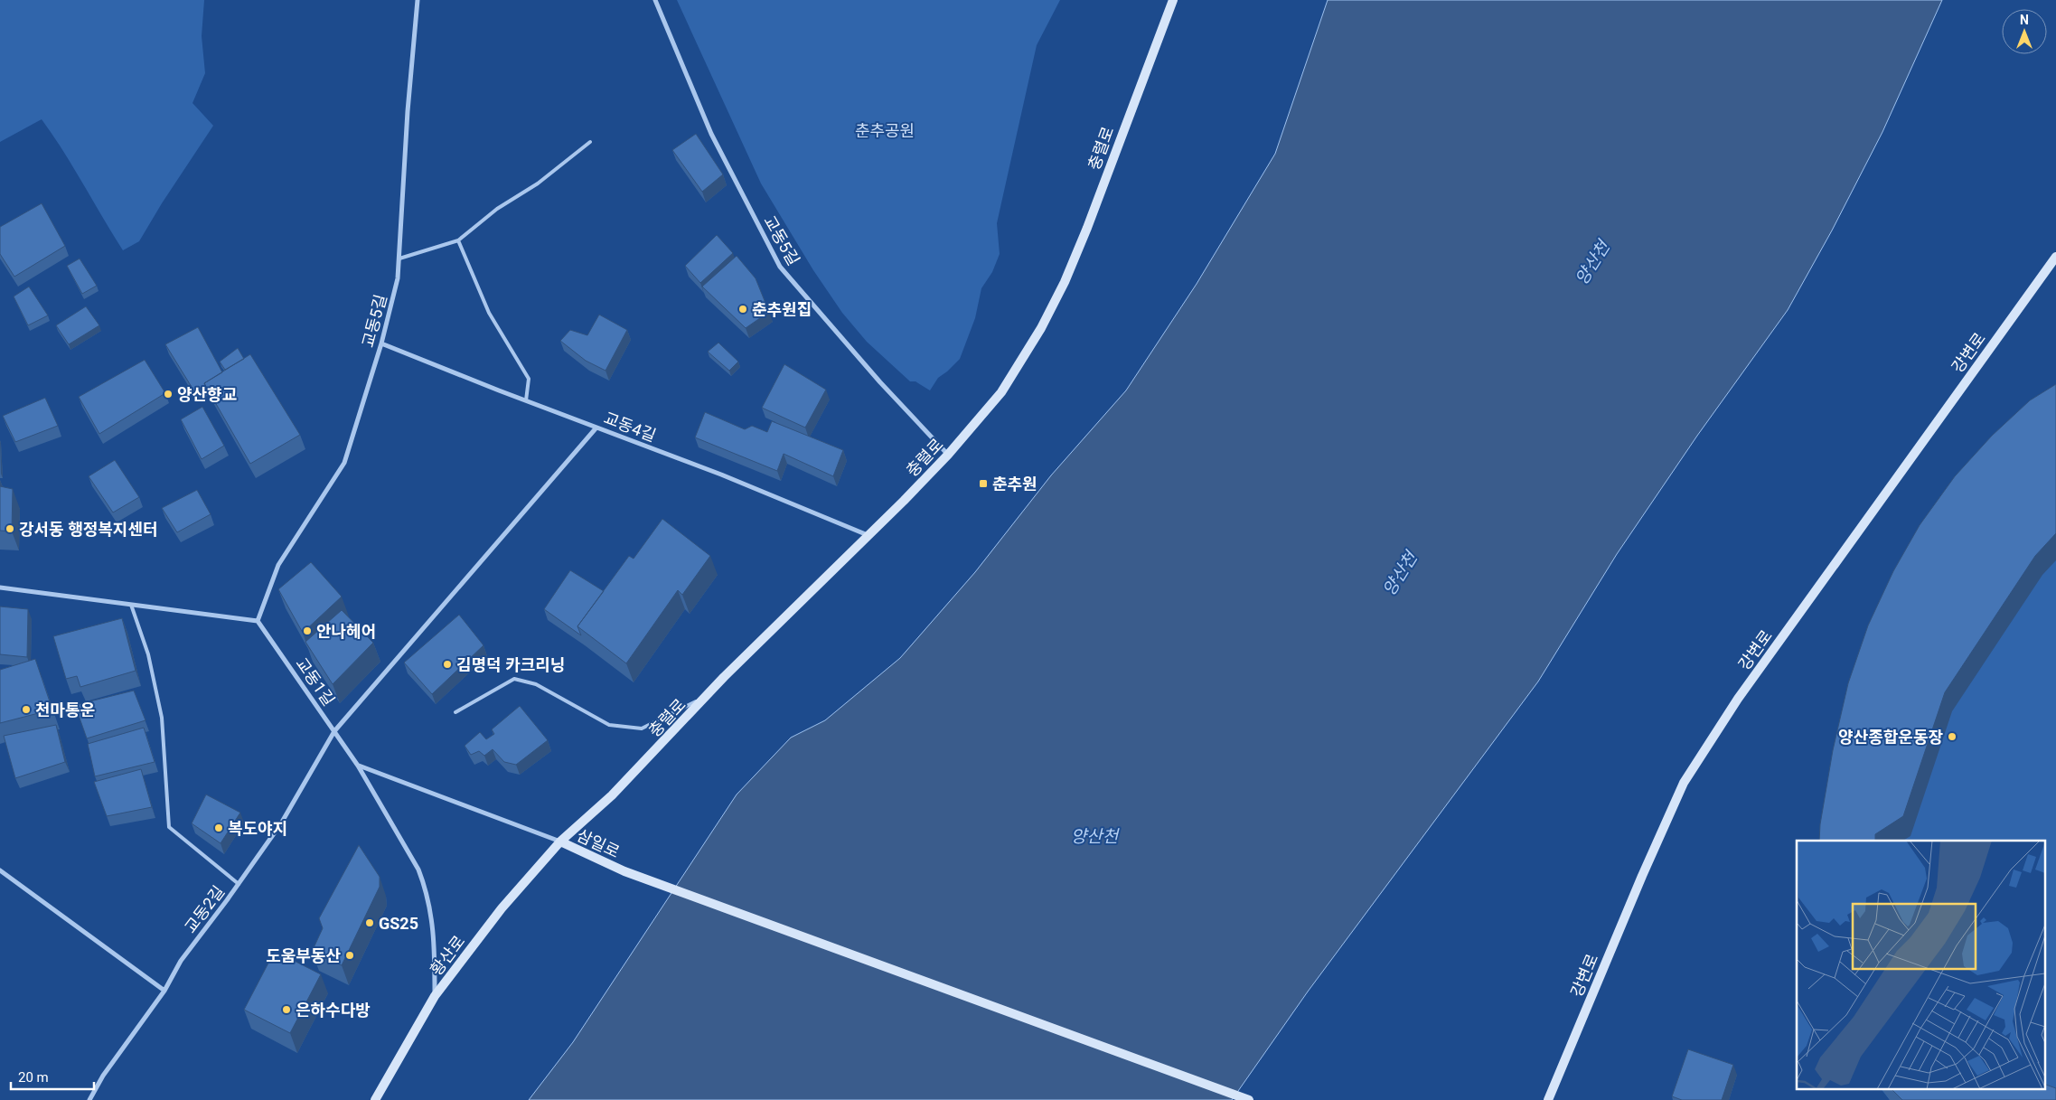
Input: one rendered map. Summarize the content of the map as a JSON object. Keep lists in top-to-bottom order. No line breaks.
{"streets":{"main road":["충렬로","강변로","삼일로","황산로"],"street":["교동5길","교동4길","교동1길","교동2길"]},"crossings":[["충렬로","교동5길"],["충렬로","교동4길"],["충렬로","삼일로"],["충렬로","황산로"],["교동5길","교동4길"],["교동5길","교동1길"],["교동4길","교동2길"],["교동1길","교동2길"],["교동1길","황산로"],["삼일로","황산로"]],"water":["양산천"],"parks":["춘추공원"],"places":{"other":["춘추원집","양산향교","강서동 행정복지센터","안나헤어","김명덕 카크리닝","천마통운","양산종합운동장","복도야지","GS25","도움부동산","은하수다방"],"transit":["춘추원"]},"scale_bar":"20 m","north":"top"}
